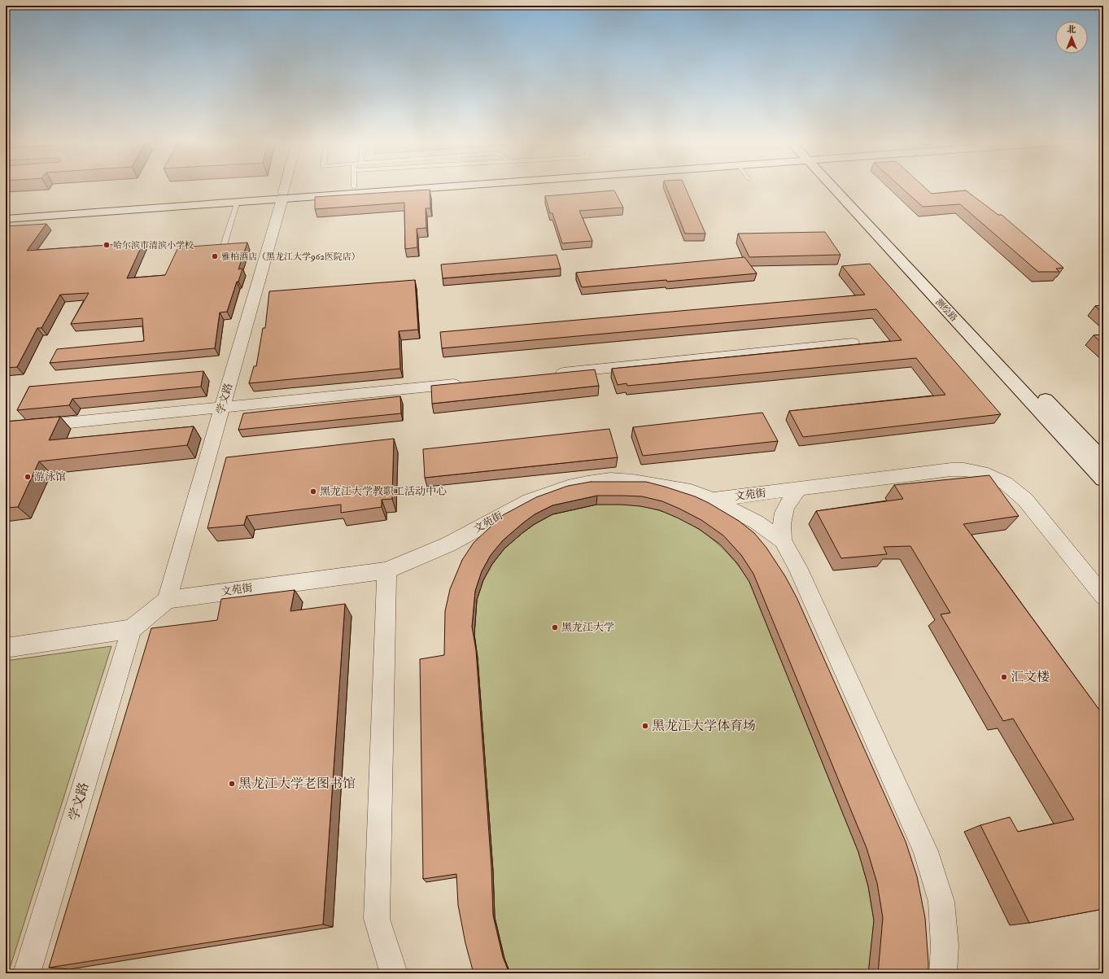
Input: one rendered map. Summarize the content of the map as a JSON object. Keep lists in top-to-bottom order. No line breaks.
{"streets":{"main road":["测绘路"],"street":["学文路","文苑街"]},"crossings":[["学文路","文苑街"]],"places":["哈尔滨市清滨小学校","雅柏酒店（黑龙江大学962医院店）","游泳馆","黑龙江大学教职工活动中心","黑龙江大学","汇文楼","黑龙江大学体育场","黑龙江大学老图书馆"],"north":"top"}
